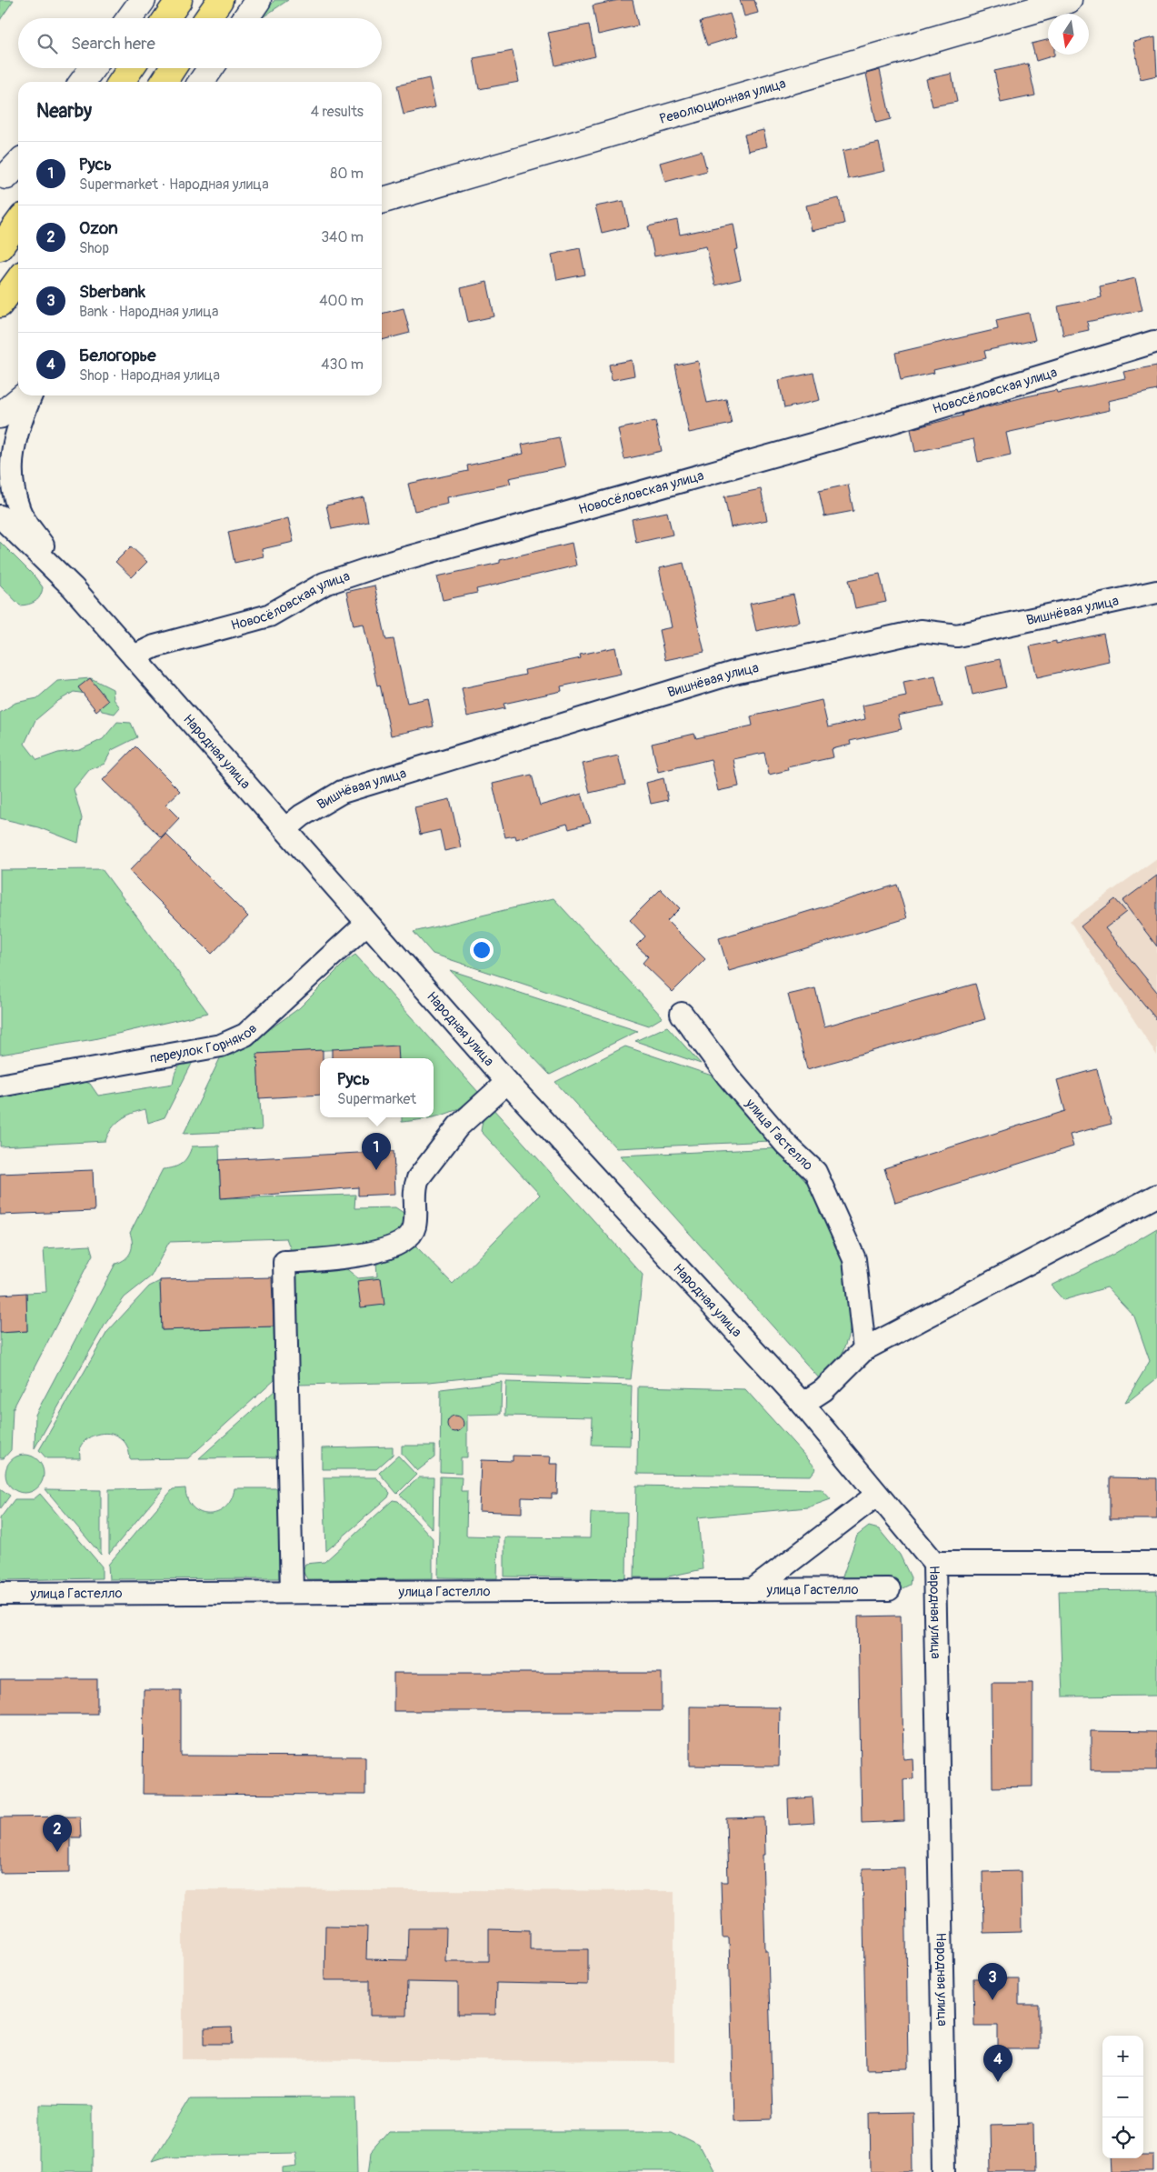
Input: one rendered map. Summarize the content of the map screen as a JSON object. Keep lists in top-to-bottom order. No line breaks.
{"streets":{"street":["Революционная улица","Новосёловская улица","Вишнёвая улица","Народная улица","переулок Горняков","улица Гастелло"]},"crossings":[["Новосёловская улица","Народная улица"],["Вишнёвая улица","Народная улица"],["Народная улица","переулок Горняков"]],"north":"bottom","page":{"search":"Search here","heading":["Nearby","4 results"],"list":[{"mark":"1","name":"Русь","note":"Supermarket · Народная улица","value":"80 m"},{"mark":"2","name":"Ozon","note":"Shop","value":"340 m"},{"mark":"3","name":"Sberbank","note":"Bank · Народная улица","value":"400 m"},{"mark":"4","name":"Белогорье","note":"Shop · Народная улица","value":"430 m"}],"popup":["Русь","Supermarket"],"pins":["1","2","3","4"],"map_buttons":["+","−"]}}
